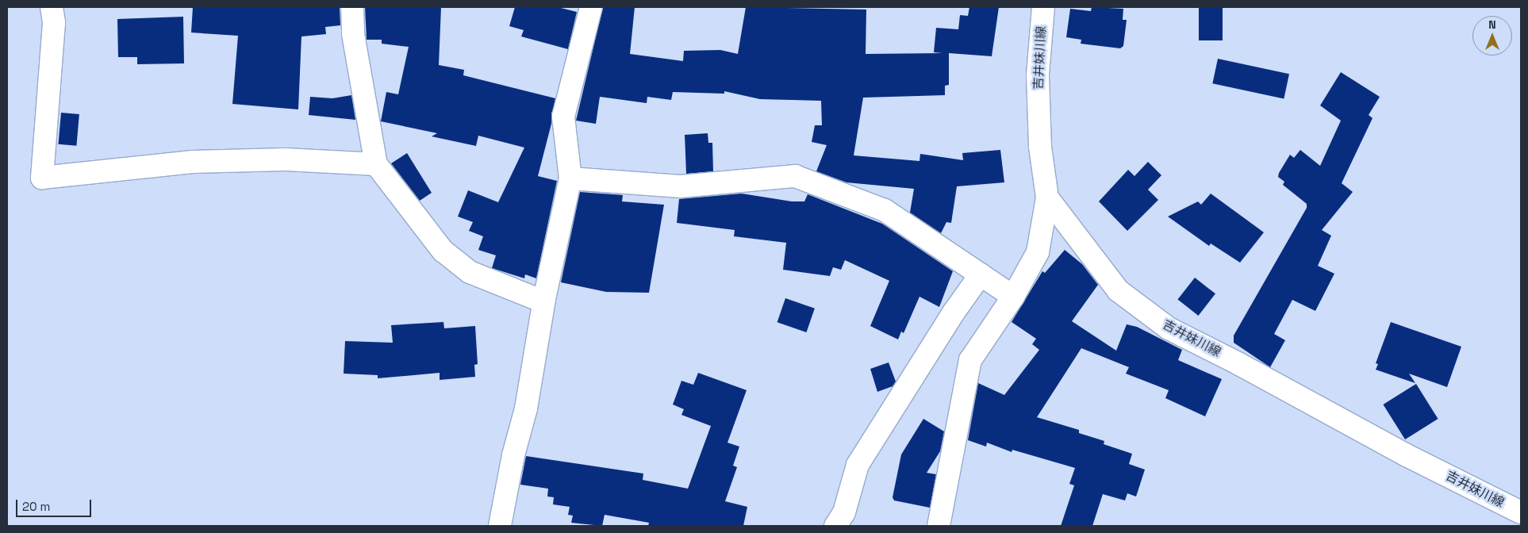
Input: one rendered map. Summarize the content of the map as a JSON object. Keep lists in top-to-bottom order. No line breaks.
{"streets":{"street":["吉井妹川線"]},"scale_bar":"20 m","north":"top"}
